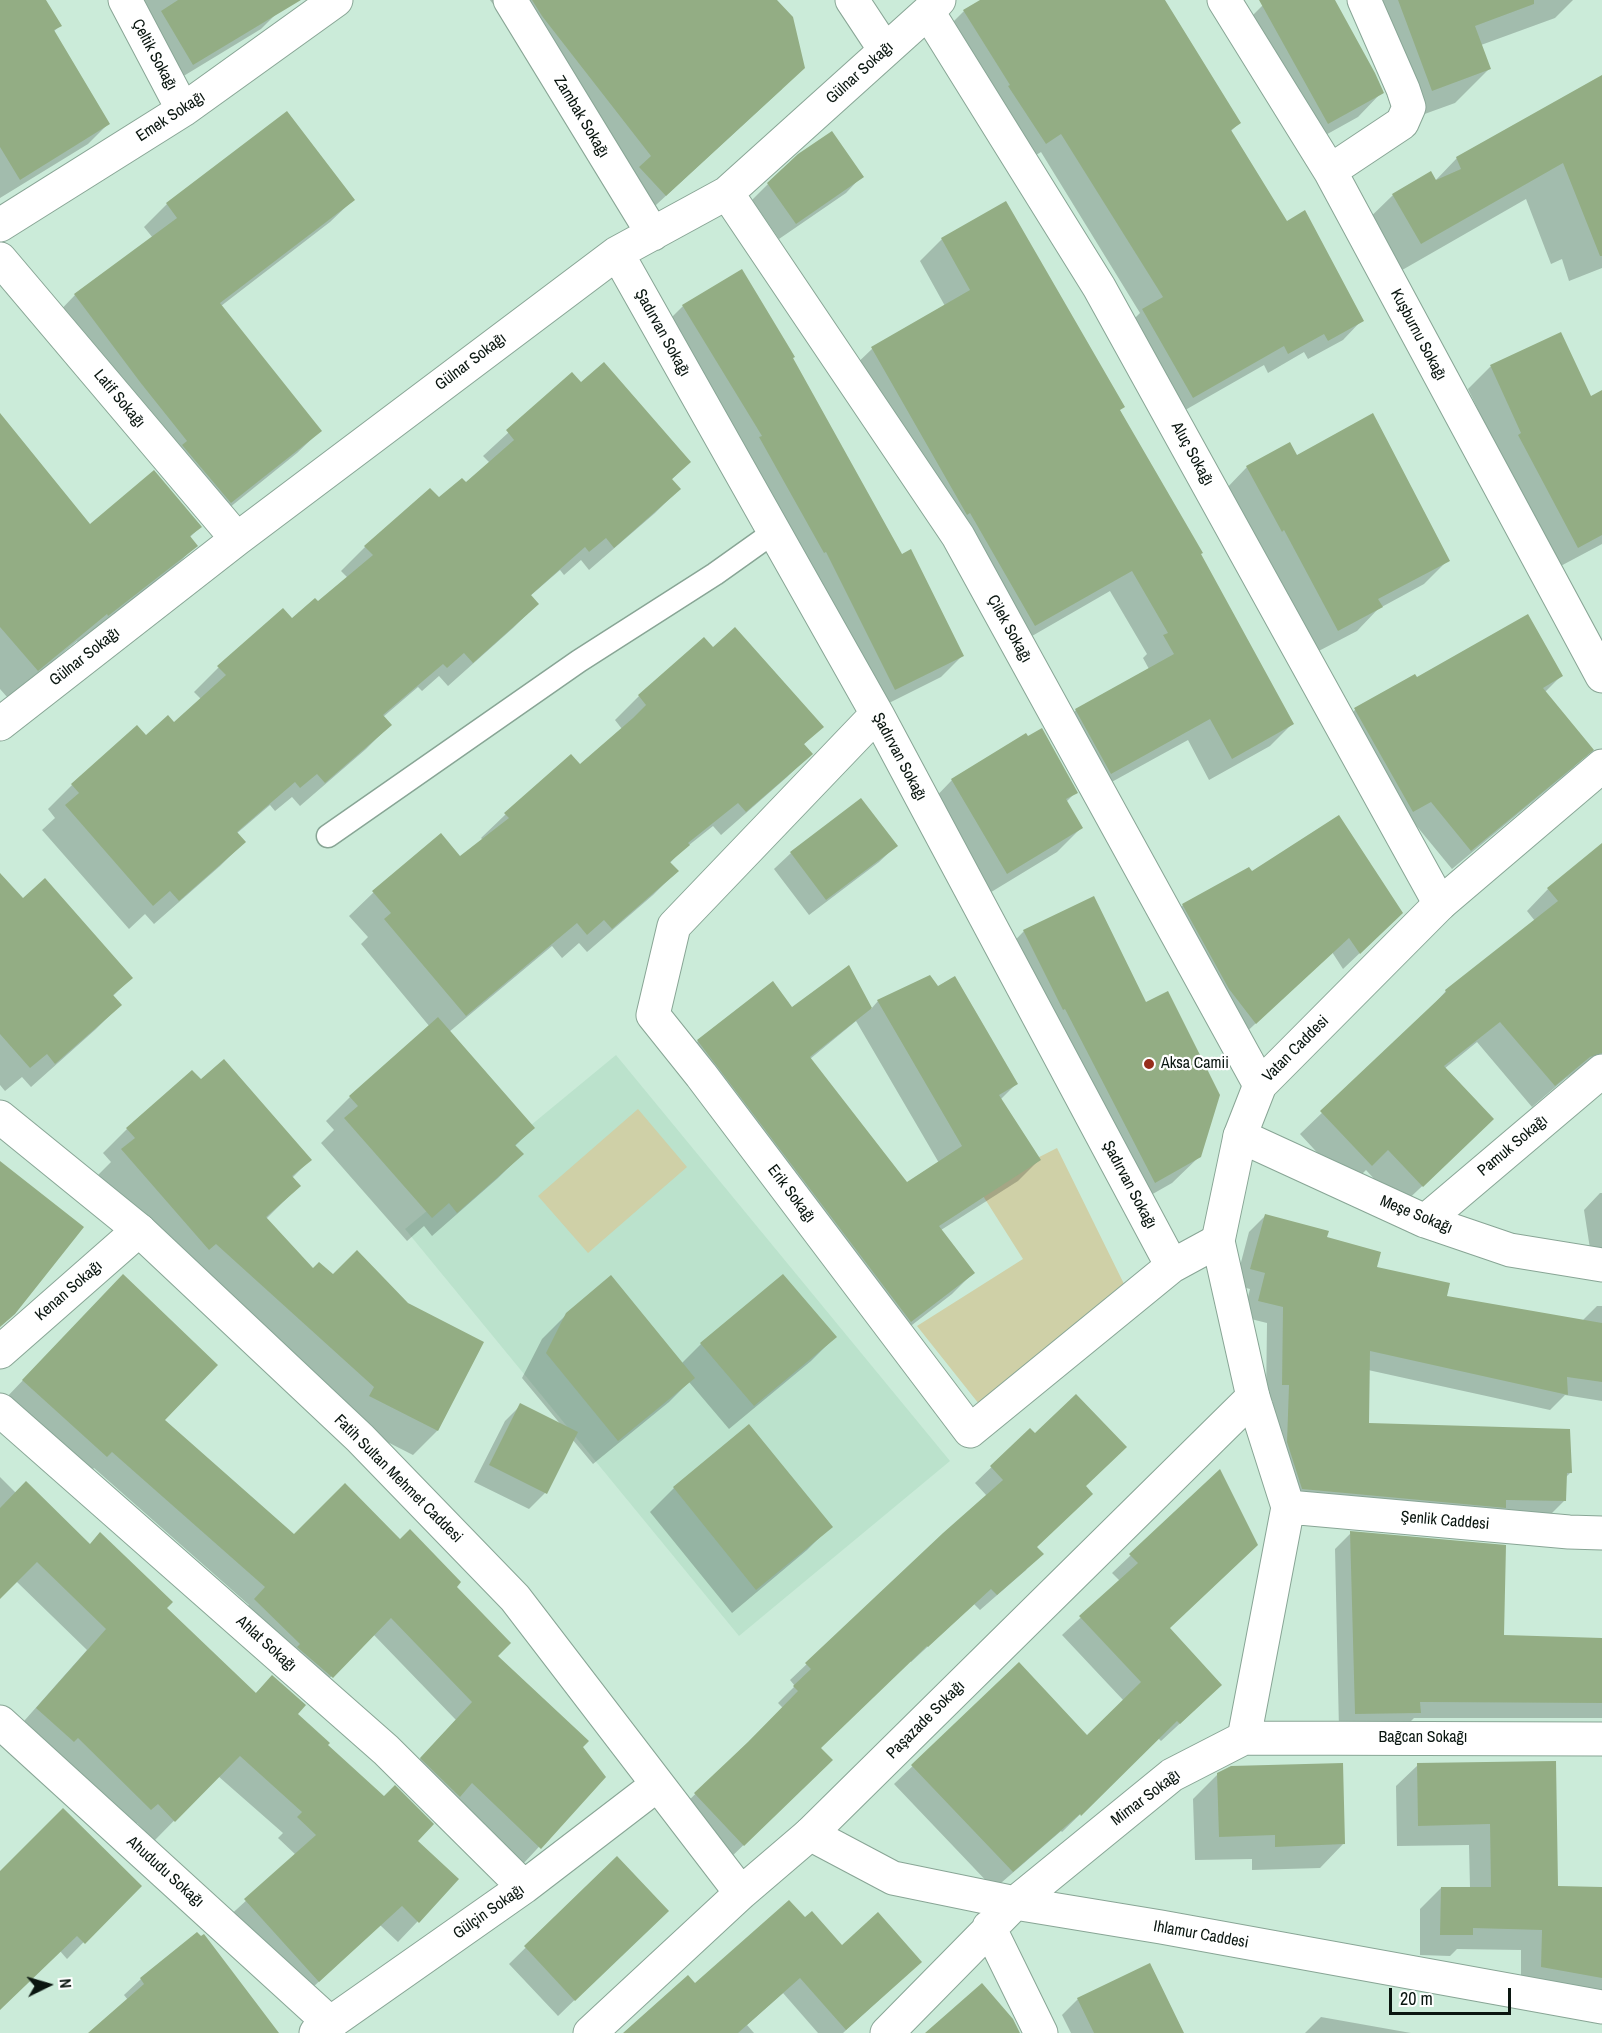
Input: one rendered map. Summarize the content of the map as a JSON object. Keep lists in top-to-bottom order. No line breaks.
{"streets":{"street":["Çeltik Sokağı","Gülnar Sokağı","Emek Sokağı","Zambak Sokağı","Şadırvan Sokağı","Kuşburnu Sokağı","Latif Sokağı","Aluç Sokağı","Çilek Sokağı","Vatan Caddesi","Pamuk Sokağı","Erik Sokağı","Meşe Sokağı","Kenan Sokağı","Fatih Sultan Mehmet Caddesi","Şenlik Caddesi","Ahlat Sokağı","Paşazade Sokağı","Bağcan Sokağı","Mimar Sokağı","Ahududu Sokağı","Gülçin Sokağı","Ihlamur Caddesi"]},"crossings":[["Çeltik Sokağı","Emek Sokağı"],["Gülnar Sokağı","Zambak Sokağı"],["Gülnar Sokağı","Şadırvan Sokağı"],["Gülnar Sokağı","Latif Sokağı"],["Gülnar Sokağı","Aluç Sokağı"],["Gülnar Sokağı","Çilek Sokağı"],["Şadırvan Sokağı","Erik Sokağı"],["Aluç Sokağı","Vatan Caddesi"],["Çilek Sokağı","Vatan Caddesi"],["Vatan Caddesi","Erik Sokağı"],["Vatan Caddesi","Meşe Sokağı"],["Vatan Caddesi","Şenlik Caddesi"],["Vatan Caddesi","Paşazade Sokağı"],["Pamuk Sokağı","Meşe Sokağı"],["Kenan Sokağı","Fatih Sultan Mehmet Caddesi"],["Fatih Sultan Mehmet Caddesi","Paşazade Sokağı"],["Fatih Sultan Mehmet Caddesi","Gülçin Sokağı"],["Ahlat Sokağı","Gülçin Sokağı"],["Paşazade Sokağı","Ihlamur Caddesi"],["Bağcan Sokağı","Mimar Sokağı"],["Mimar Sokağı","Ihlamur Caddesi"],["Ahududu Sokağı","Gülçin Sokağı"]],"places":["Aksa Camii"],"scale_bar":"20 m","north":"right"}
